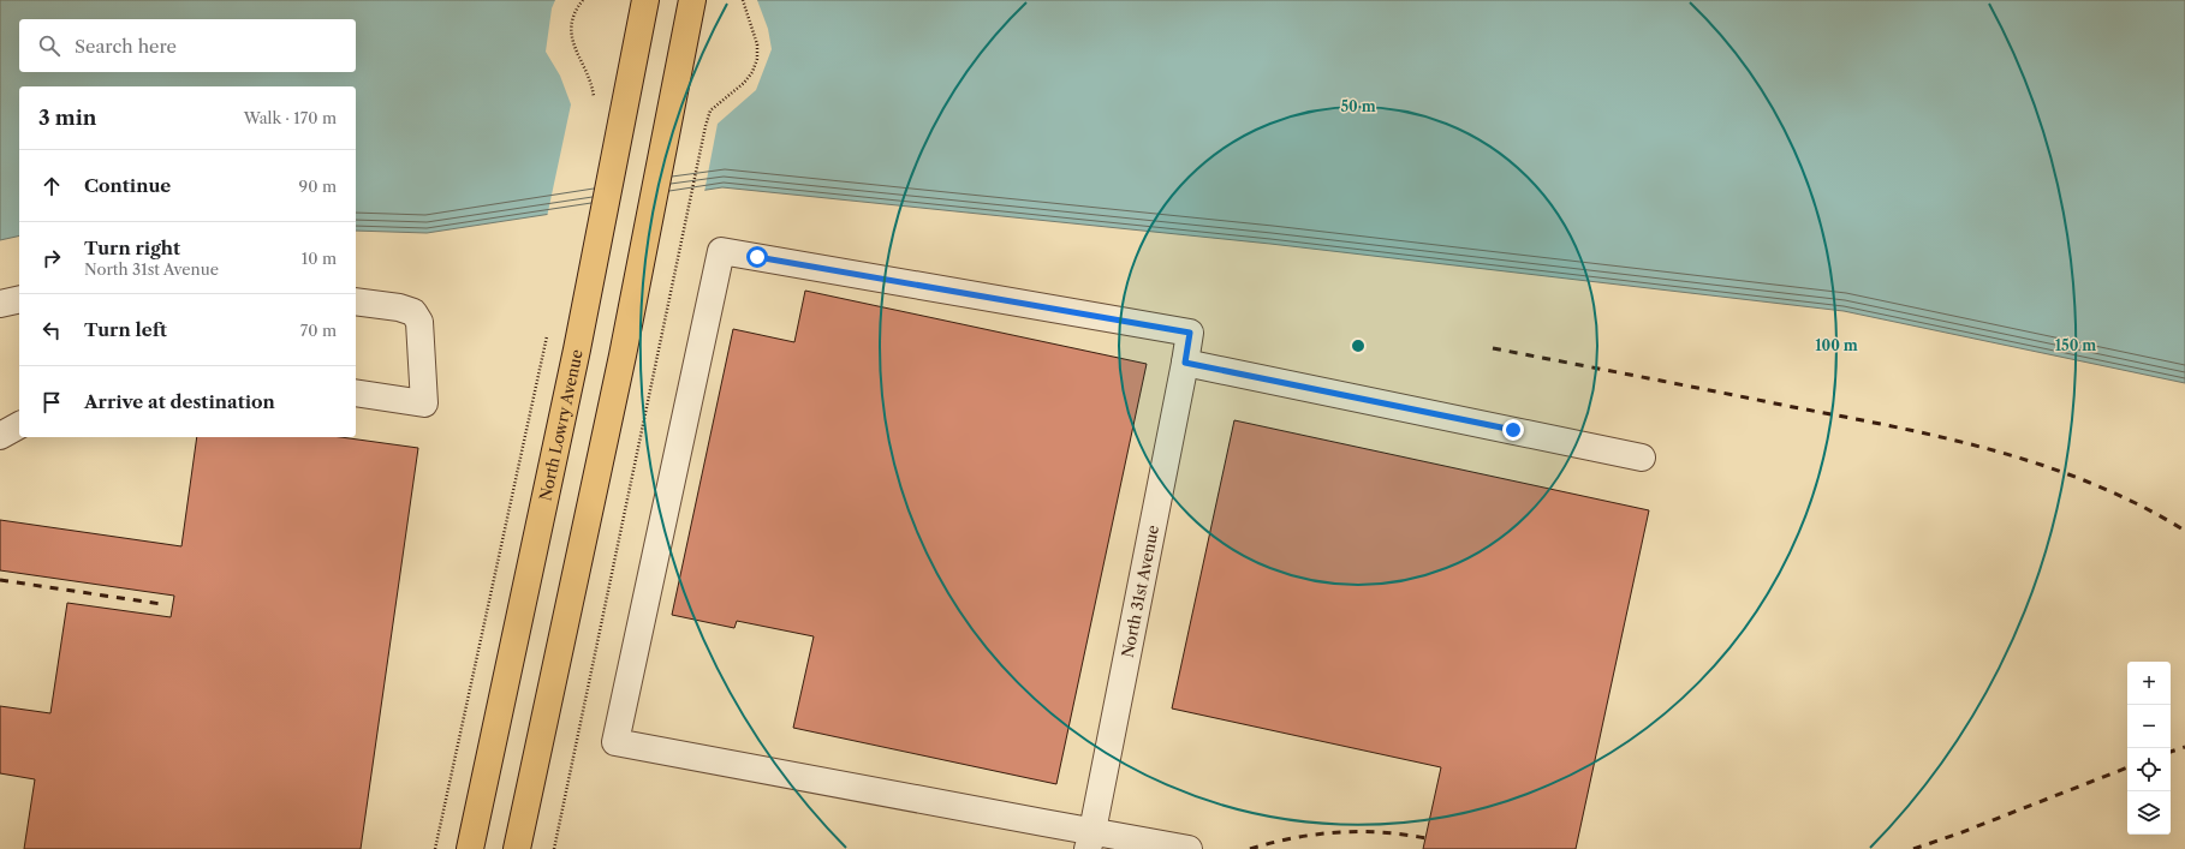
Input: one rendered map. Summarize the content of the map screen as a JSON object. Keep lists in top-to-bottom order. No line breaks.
{"streets":{"main road":["North Lowry Avenue"],"street":["North 31st Avenue"]},"page":{"search":"Search here","heading":["3 min","Walk · 170 m"],"list":[["Continue","90 m"],["Turn right","North 31st Avenue","10 m"],["Turn left","70 m"],"Arrive at destination"],"map_buttons":["+","−"]},"rings":["50 m","100 m","150 m"]}
